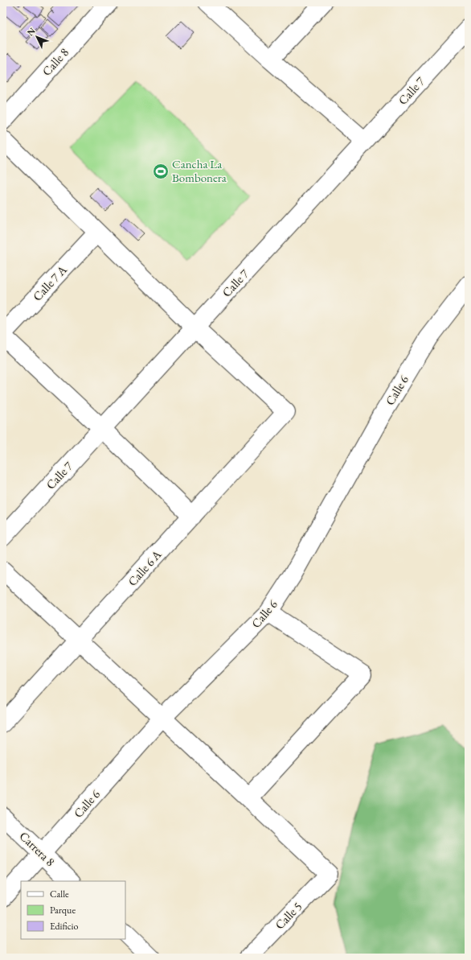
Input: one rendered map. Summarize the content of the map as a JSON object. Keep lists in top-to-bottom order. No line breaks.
{"streets":{"street":["Calle 8","Calle 7","Calle 7 A","Calle 6","Calle 6 A","Carrera 8","Calle 5"]},"crossings":[["Calle 7","Calle 6 A"],["Calle 6","Carrera 8"]],"places":{"sports":["Cancha La Bombonera"]},"legend":["Calle","Parque","Edificio"],"north":"top left"}
